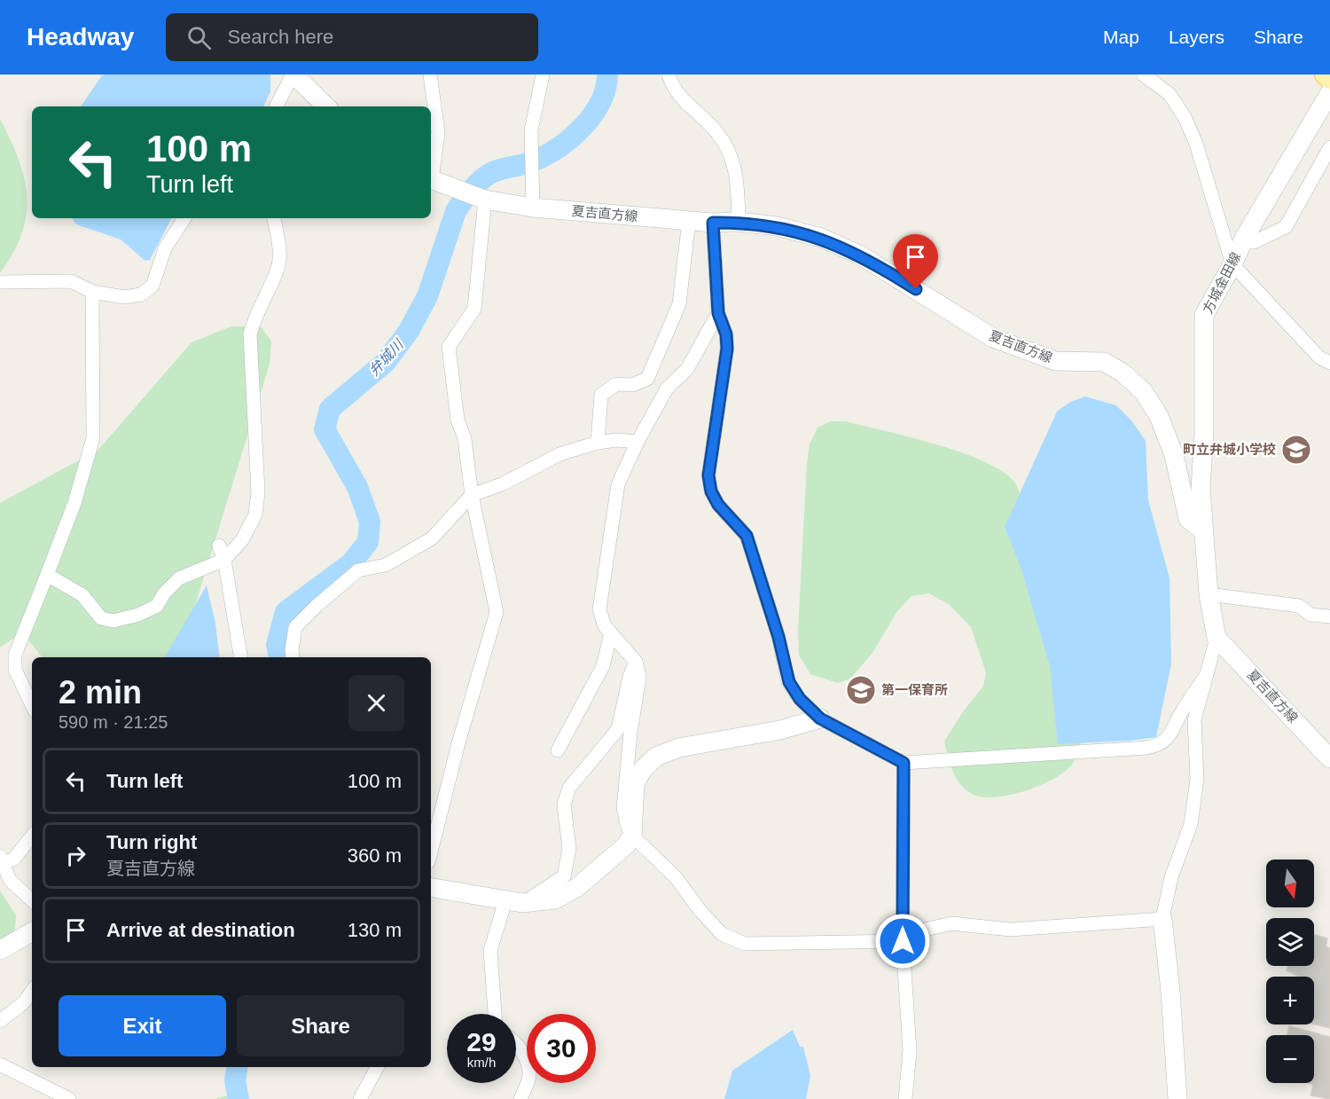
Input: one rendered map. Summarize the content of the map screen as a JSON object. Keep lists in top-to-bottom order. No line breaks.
{"streets":{"main road":["夏吉直方線","方城金田線"]},"crossings":[["夏吉直方線","方城金田線"]],"water":["弁城川"],"places":{"school or university":["町立弁城小学校","第一保育所"]},"north":"bottom","page":{"header":"Headway","search":"Search here","nav":["Map","Layers","Share"],"turn":["100 m","Turn left"],"heading":["2 min","590 m · 21:25"],"list":[{"name":"Turn left","value":"100 m"},{"name":"Turn right","note":"夏吉直方線","value":"360 m"},{"name":"Arrive at destination","value":"130 m"}],"map_buttons":["+","−"],"buttons":["Exit","Share"],"speed":"29 km/h","limit":"30"}}
